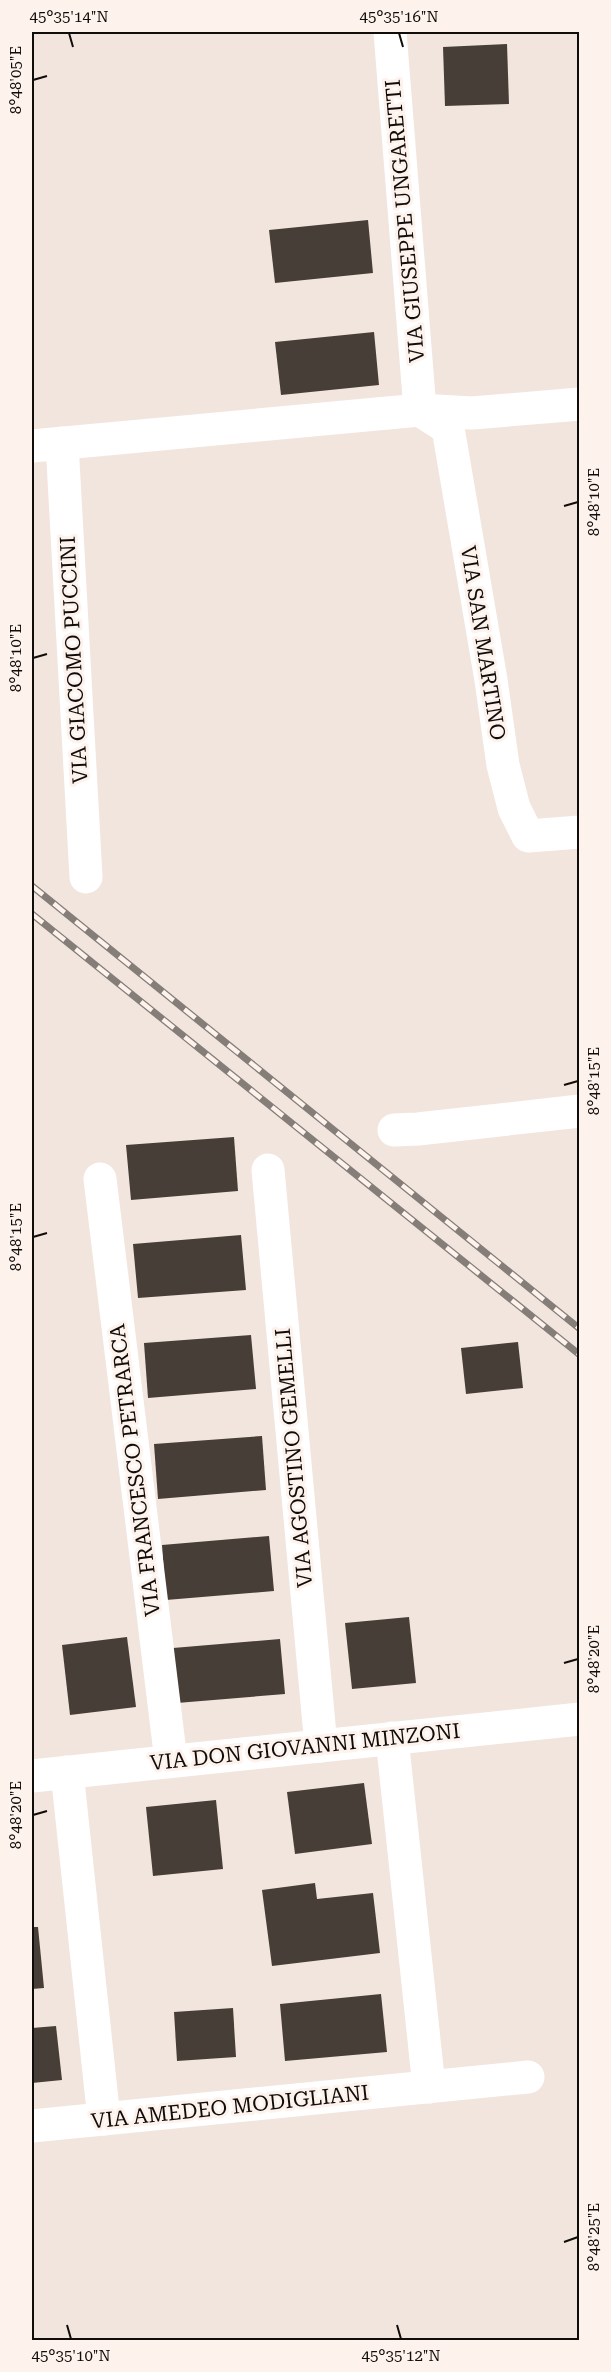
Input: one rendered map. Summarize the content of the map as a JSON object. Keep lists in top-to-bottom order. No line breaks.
{"streets":{"street":["VIA GIUSEPPE UNGARETTI","VIA SAN MARTINO","VIA GIACOMO PUCCINI","VIA AGOSTINO GEMELLI","VIA FRANCESCO PETRARCA","VIA DON GIOVANNI MINZONI","VIA AMEDEO MODIGLIANI"]},"crossings":[["VIA GIUSEPPE UNGARETTI","VIA SAN MARTINO"],["VIA AGOSTINO GEMELLI","VIA DON GIOVANNI MINZONI"],["VIA FRANCESCO PETRARCA","VIA DON GIOVANNI MINZONI"]],"coordinates":["45°35'14\"N","45°35'16\"N","8°48'05\"E","8°48'10\"E","8°48'15\"E","8°48'20\"E","8°48'25\"E","45°35'10\"N","45°35'12\"N"]}
